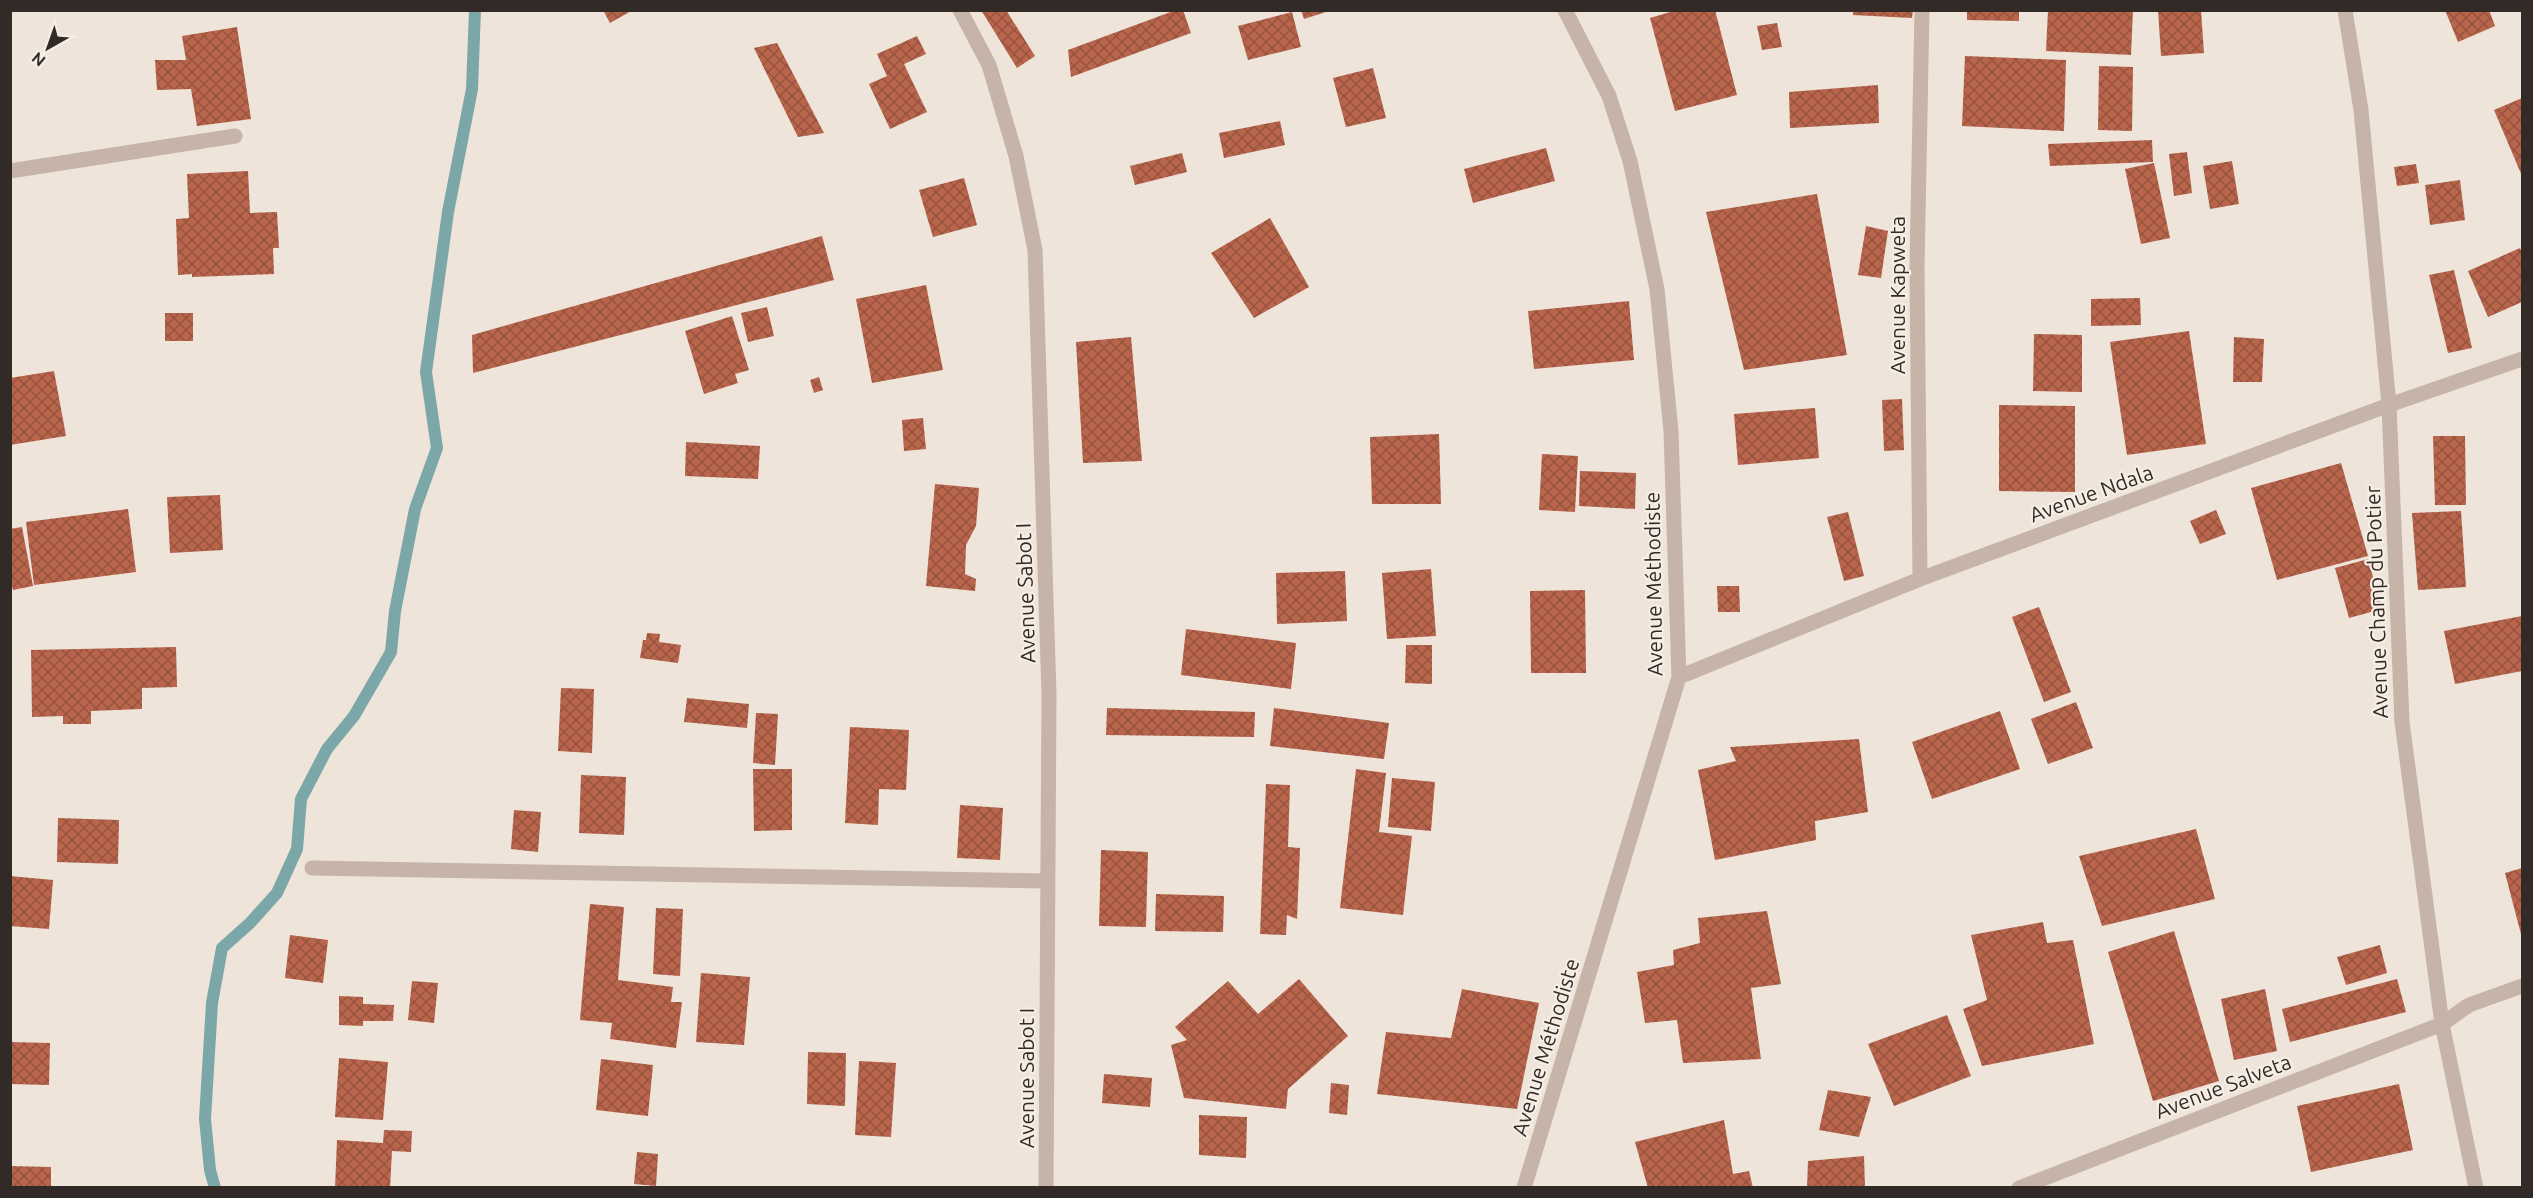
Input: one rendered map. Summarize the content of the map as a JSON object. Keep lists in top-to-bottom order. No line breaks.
{"streets":{"street":["Avenue Kapweta","Avenue Ndala","Avenue Méthodiste","Avenue Sabot I","Avenue Champ du Potier","Avenue Salveta"]},"crossings":[["Avenue Kapweta","Avenue Ndala"],["Avenue Ndala","Avenue Méthodiste"],["Avenue Ndala","Avenue Champ du Potier"],["Avenue Champ du Potier","Avenue Salveta"]],"north":"bottom left"}
